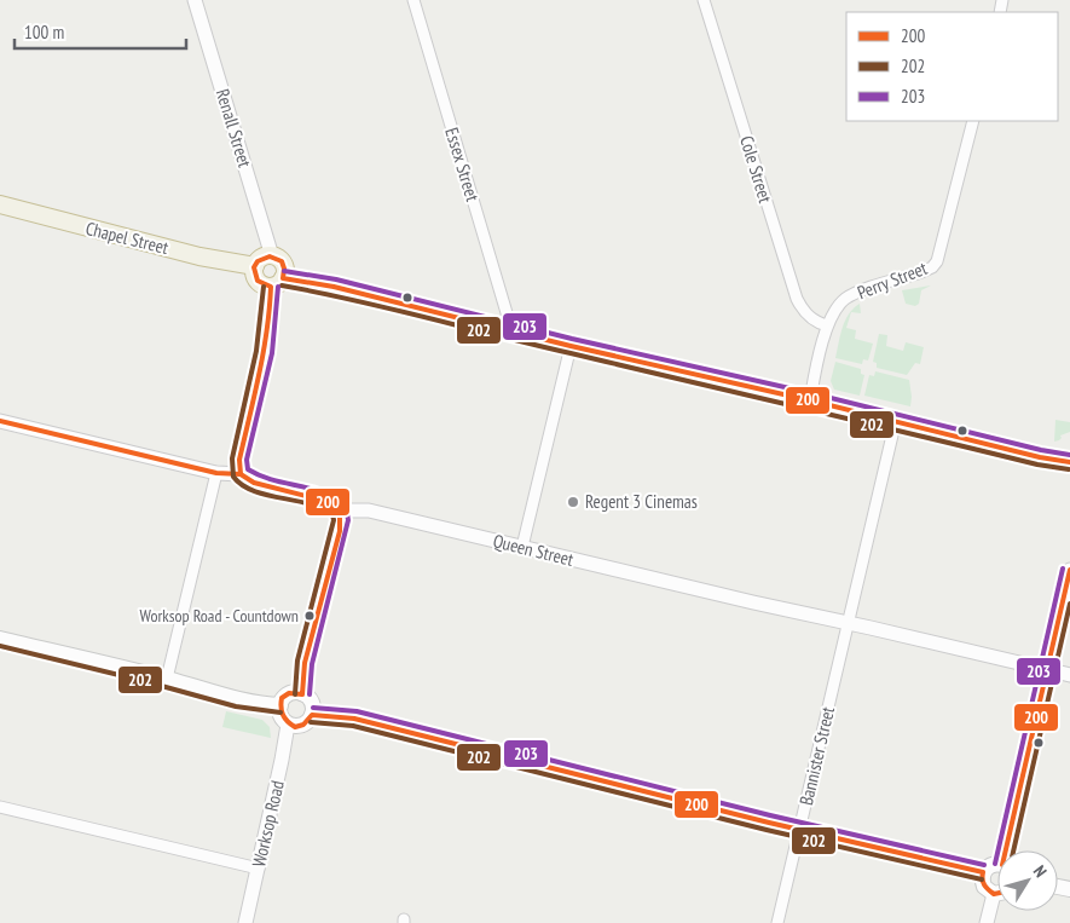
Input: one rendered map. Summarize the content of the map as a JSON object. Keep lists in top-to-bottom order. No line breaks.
{"streets":{"highway":["Chapel Street"],"street":["Renall Street","Essex Street","Cole Street","Perry Street","Queen Street","Bannister Street","Worksop Road"]},"crossings":[["Renall Street","Chapel Street"],["Cole Street","Perry Street"],["Queen Street","Bannister Street"]],"places":["Regent 3 Cinemas","Worksop Road - Countdown"],"lines":["transit line 200","transit line 203","transit line 202"],"legend":["200","202","203"],"scale_bar":"100 m","north":"top right"}
